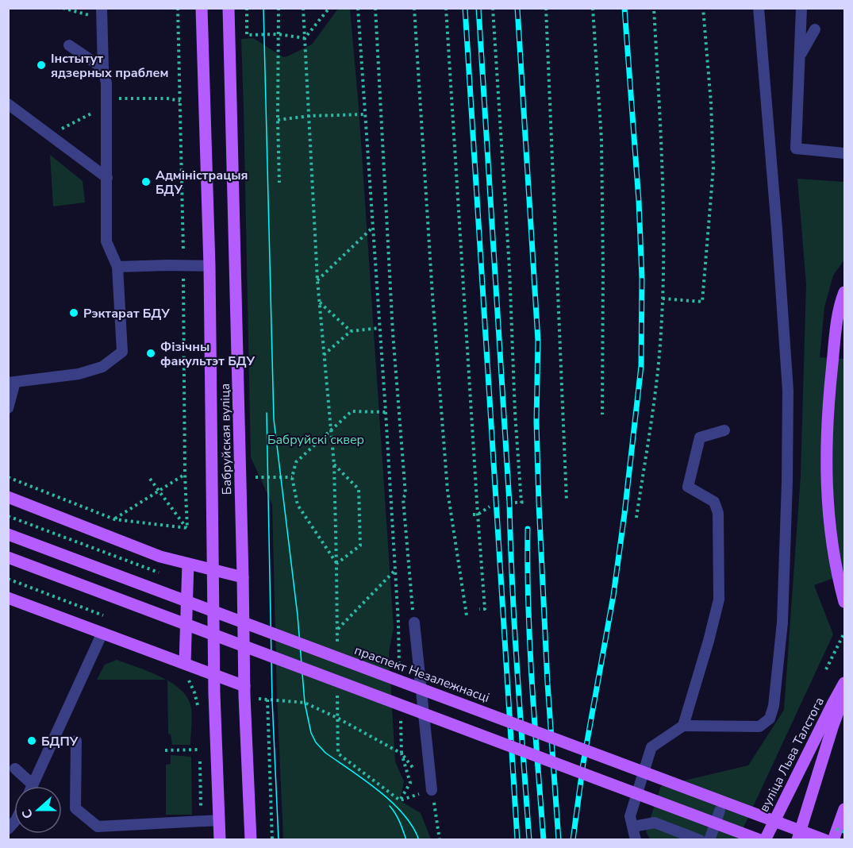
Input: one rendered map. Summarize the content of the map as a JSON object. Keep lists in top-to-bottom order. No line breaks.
{"streets":{"main road":["Бабруйская вуліца","праспект Незалежнасці","вуліца Льва Талстога"]},"parks":["Бабруйскі сквер"],"places":["Інстытут ядзерных праблем","Адміністрацыя БДУ","Рэктарат БДУ","Фізічны факультэт БДУ","БДПУ"],"north":"left"}
